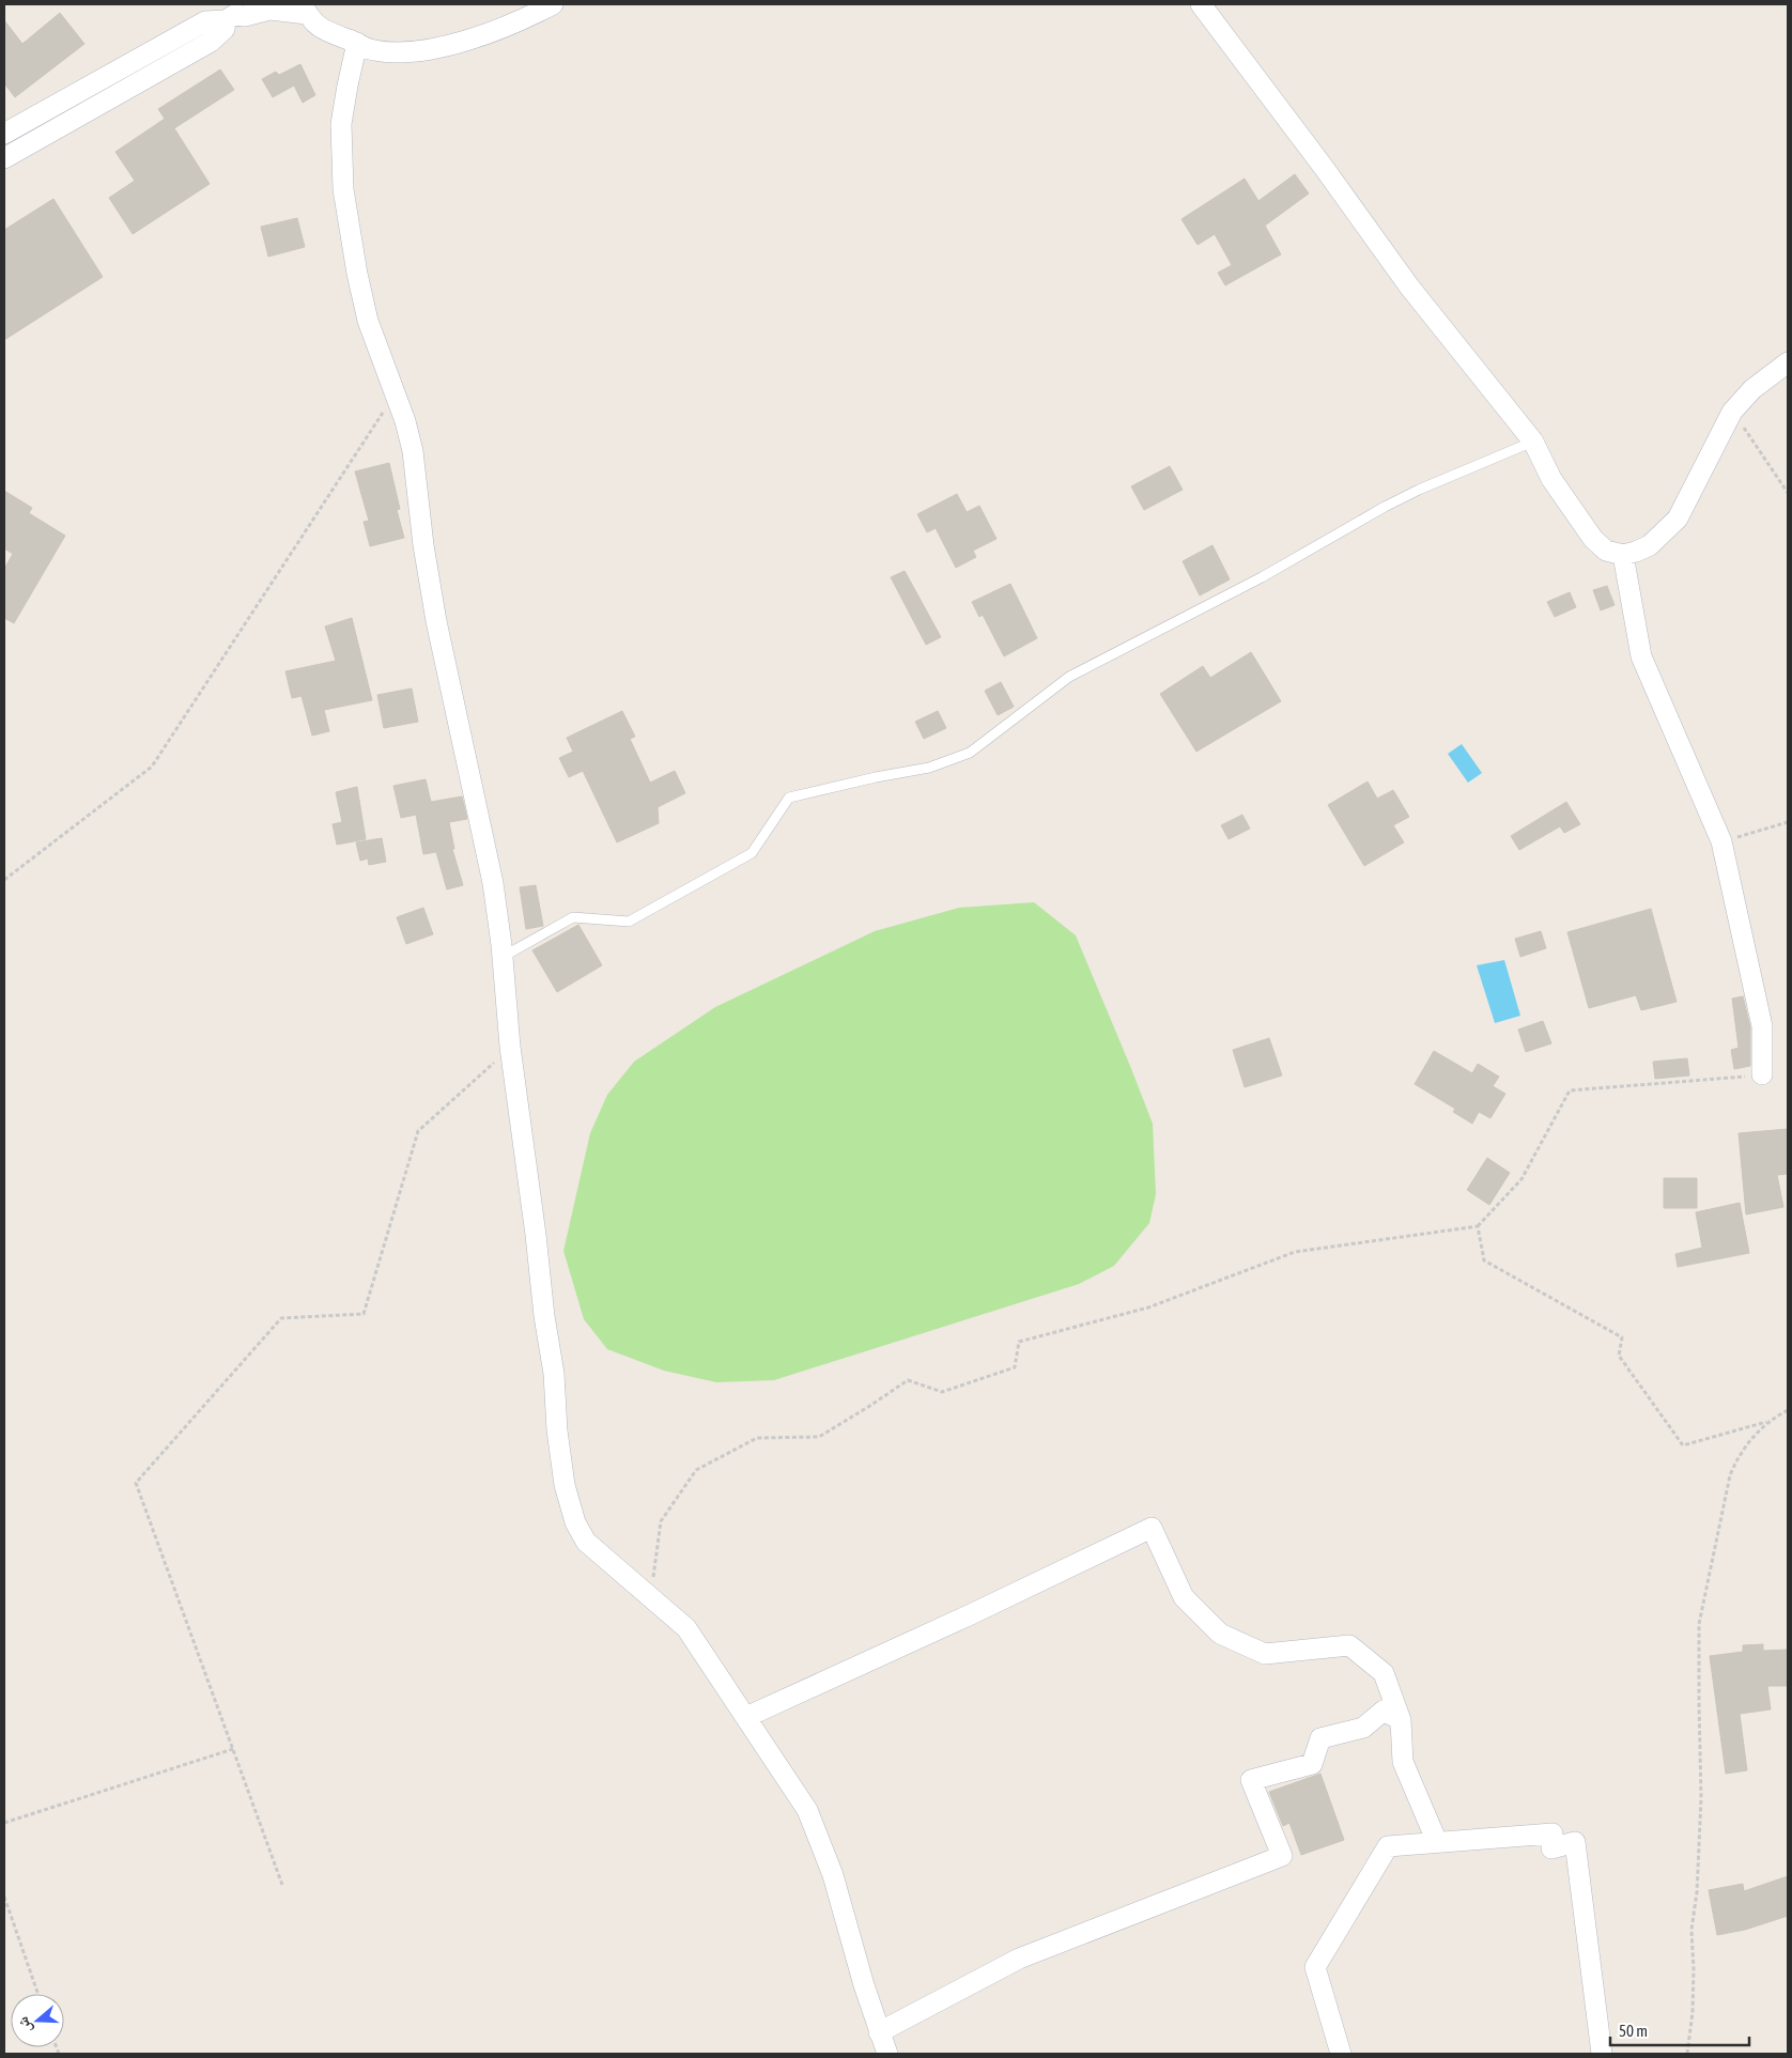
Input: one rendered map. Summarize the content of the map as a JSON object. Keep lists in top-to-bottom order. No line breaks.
{"scale_bar":"50 m","north":"left"}
